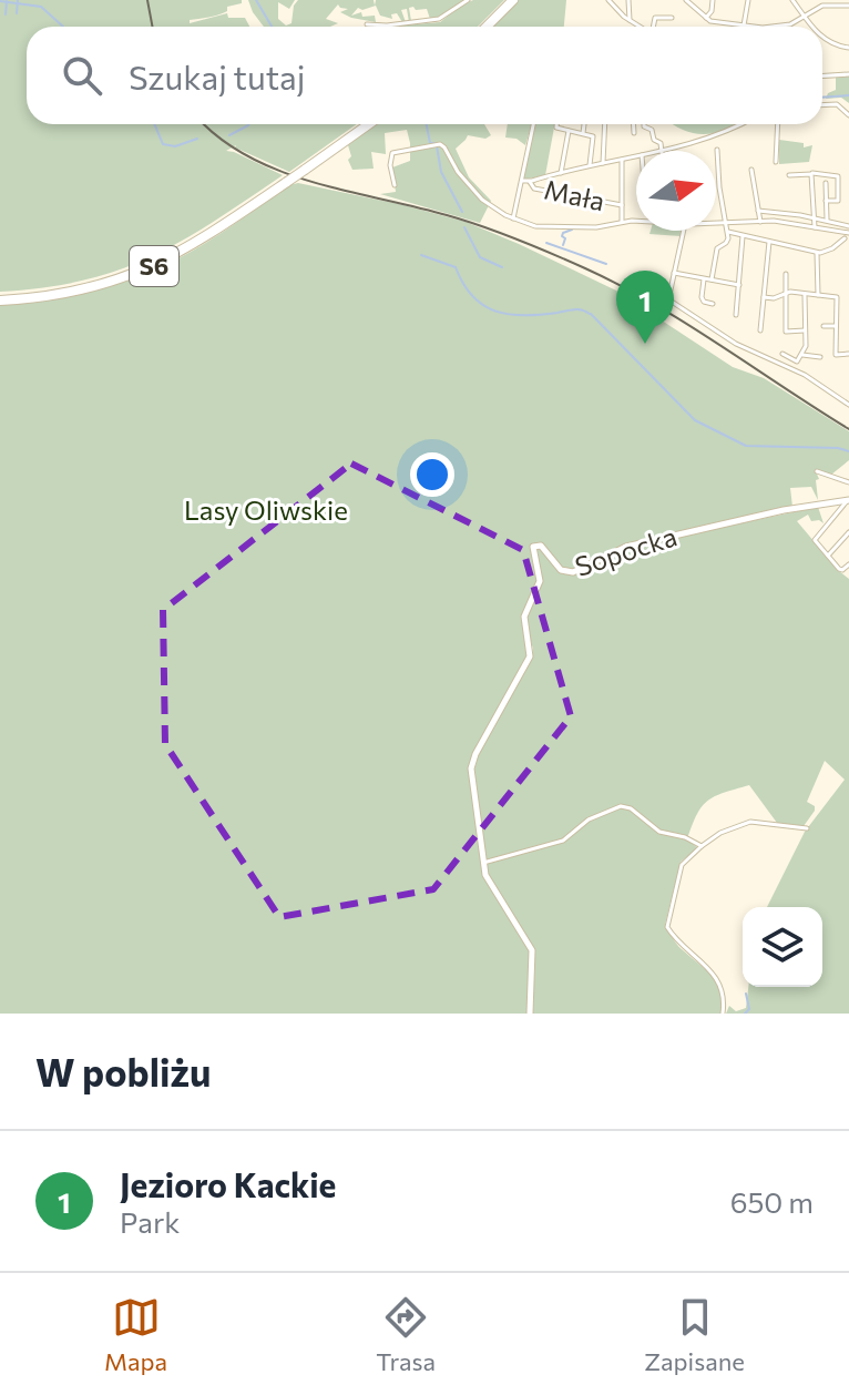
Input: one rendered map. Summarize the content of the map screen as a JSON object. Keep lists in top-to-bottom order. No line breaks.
{"streets":{"highway":["S6"],"main road":["Sopocka"],"street":["Mała"]},"parks":["Lasy Oliwskie"],"north":"right","page":{"search":"Szukaj tutaj","pins":"1","heading":"W pobliżu","list":[{"mark":"1","name":"Jezioro Kackie","note":"Park","value":"650 m"}],"nav":["Mapa","Trasa","Zapisane"]}}
